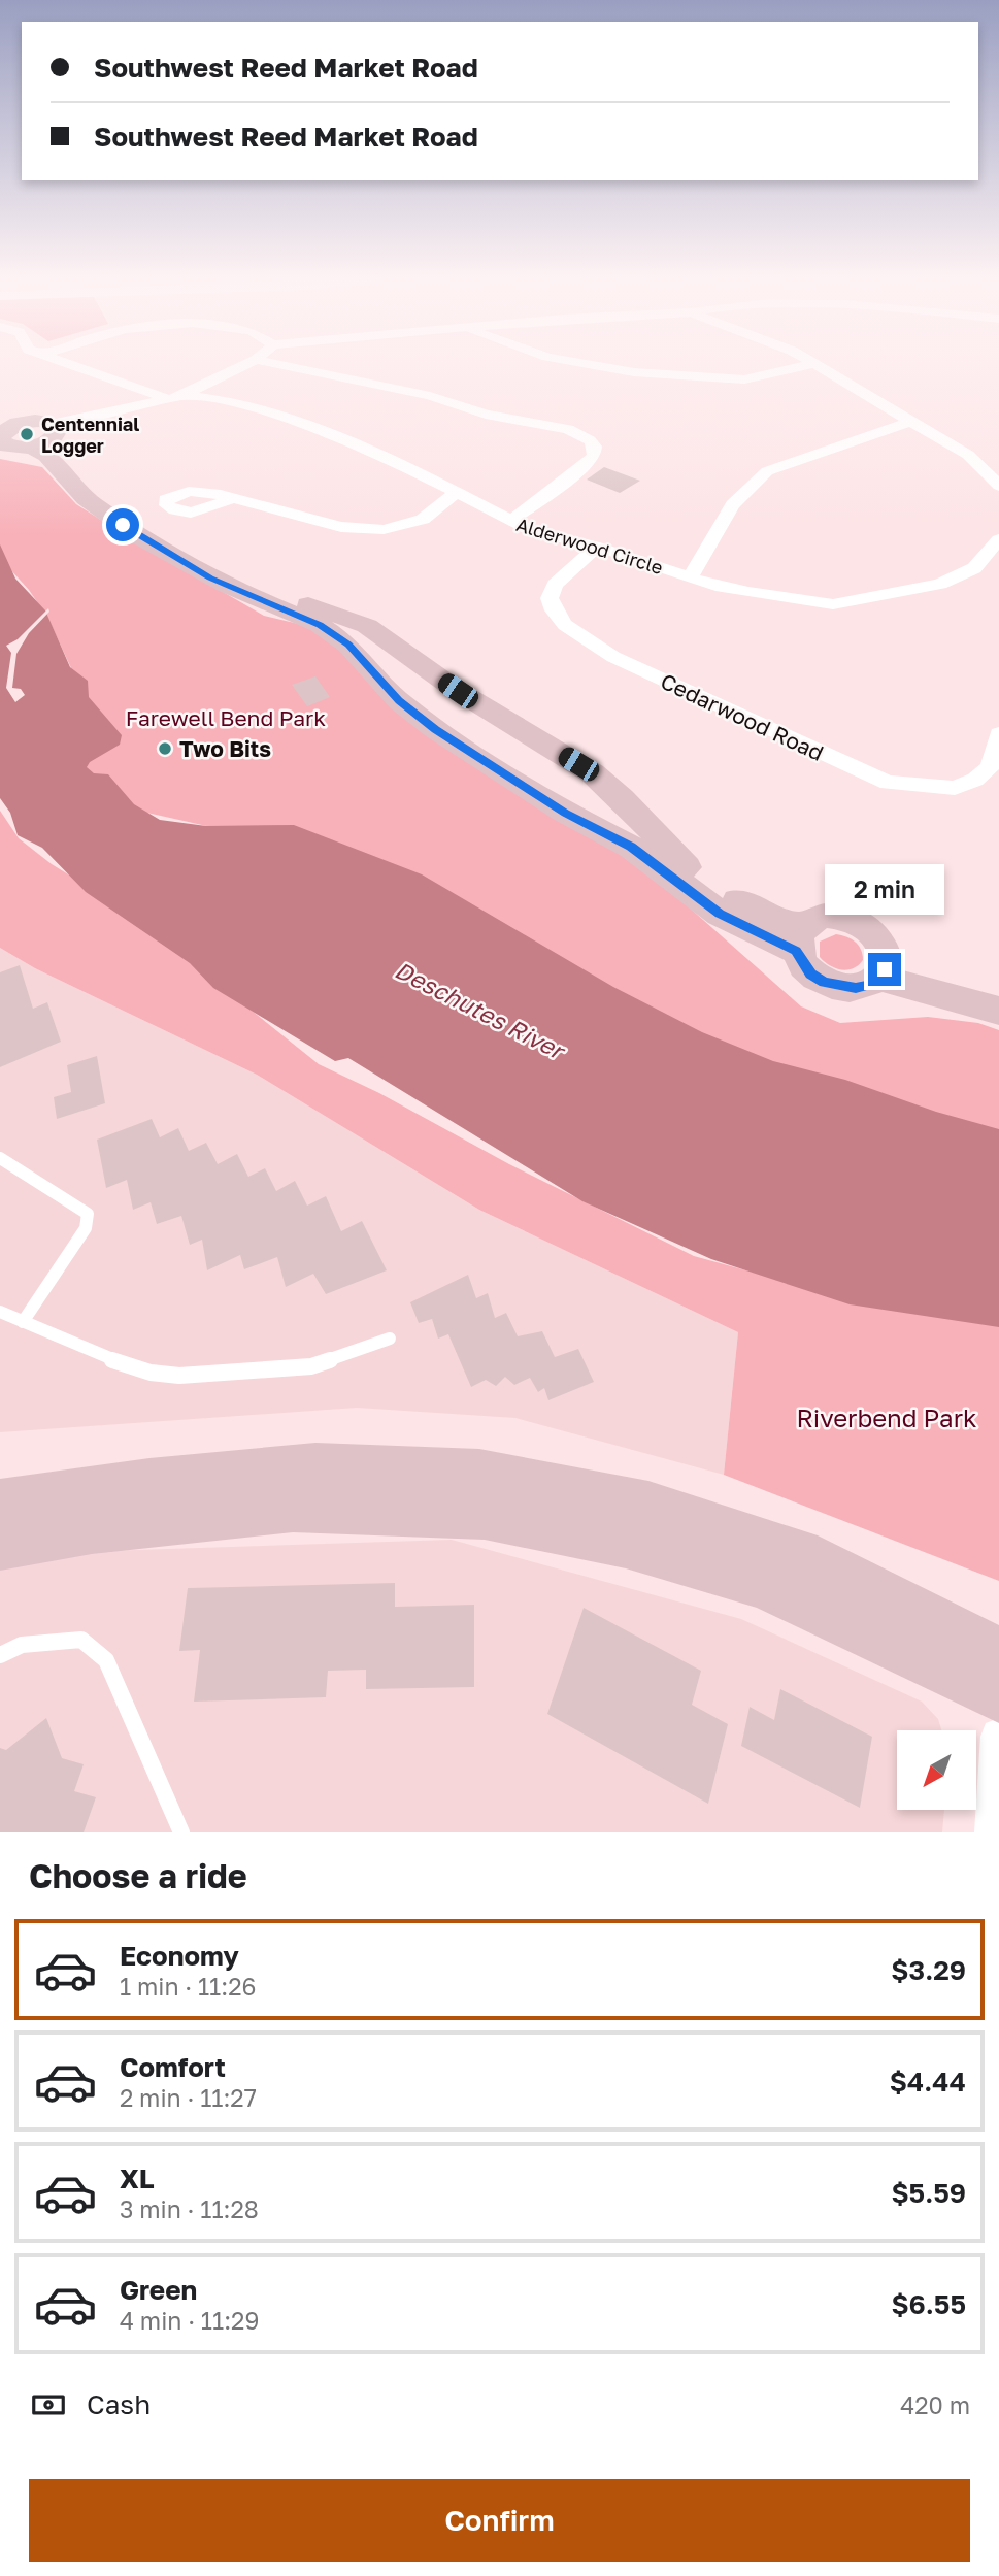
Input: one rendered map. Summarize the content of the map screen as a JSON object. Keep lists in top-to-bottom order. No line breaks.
{"streets":{"street":["Alderwood Circle","Cedarwood Road"]},"crossings":[["Alderwood Circle","Cedarwood Road"]],"water":["Deschutes River"],"parks":["Farewell Bend Park","Riverbend Park"],"places":["Centennial Logger","Two Bits"],"north":"bottom left","page":{"banner":["Southwest Reed Market Road","Southwest Reed Market Road"],"bubble":"2 min","heading":"Choose a ride","list":[{"name":"Economy","note":"1 min · 11:26","value":"$3.29"},{"name":"Comfort","note":"2 min · 11:27","value":"$4.44"},{"name":"XL","note":"3 min · 11:28","value":"$5.59"},{"name":"Green","note":"4 min · 11:29","value":"$6.55"}],"pay":["Cash","420 m"],"buttons":"Confirm"}}
